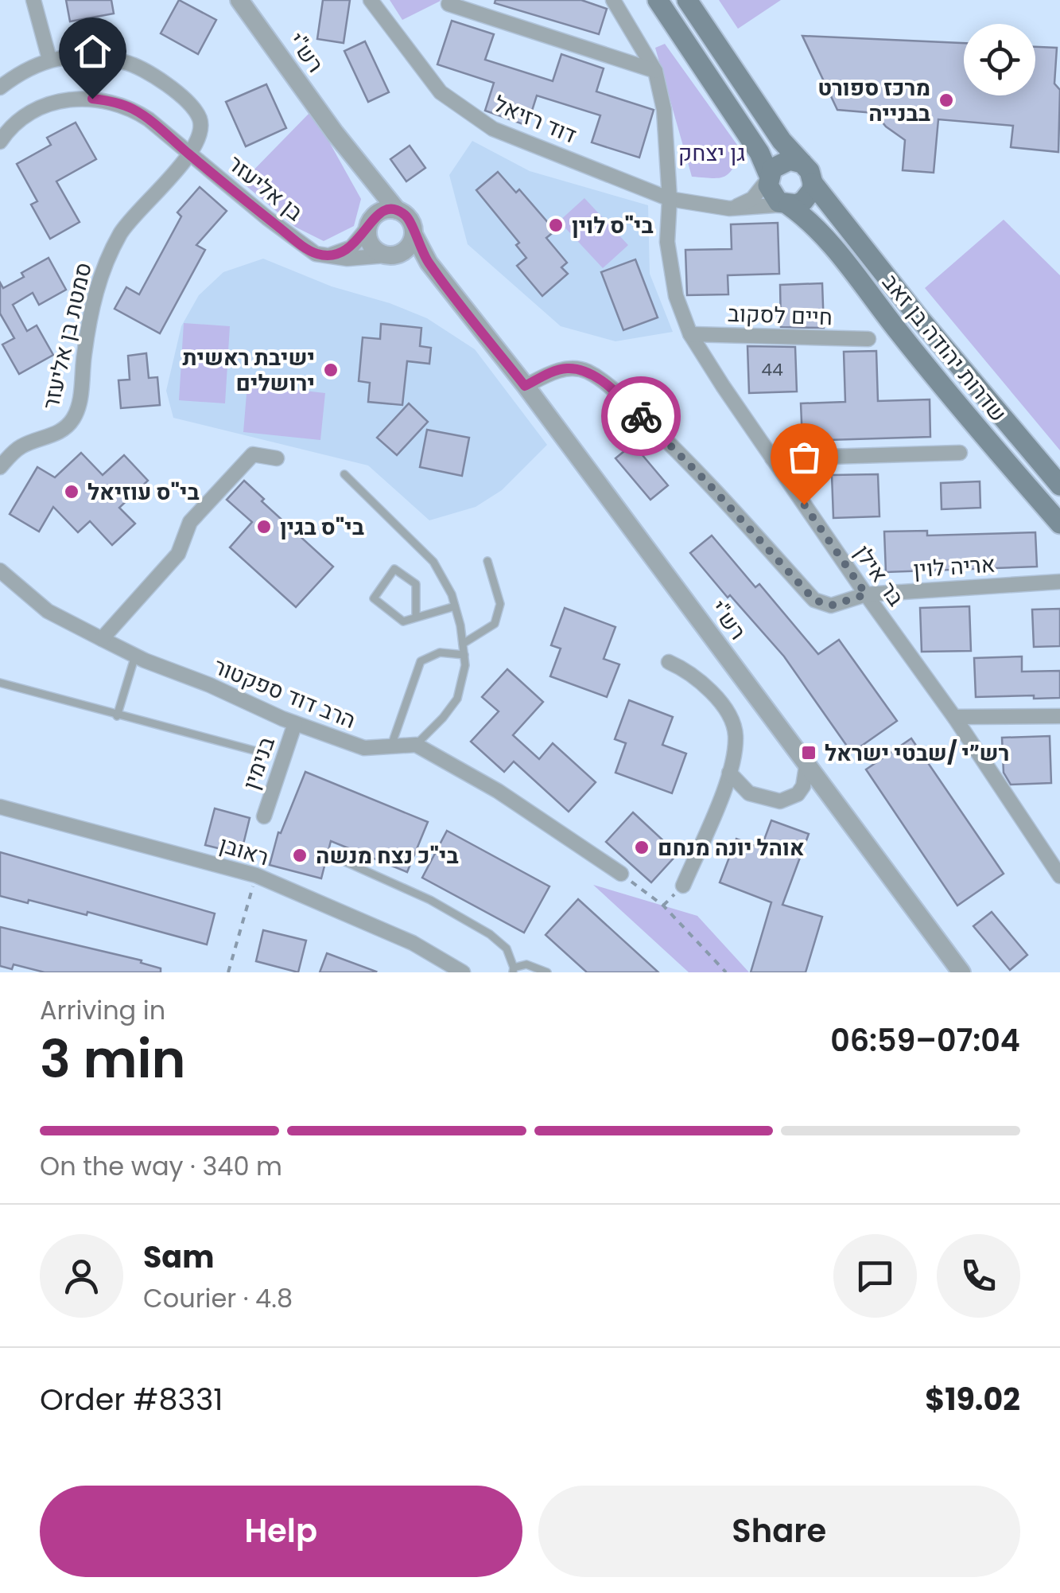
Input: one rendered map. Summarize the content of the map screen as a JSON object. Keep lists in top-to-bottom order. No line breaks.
{"streets":{"main road":["שדרות יהודה בן זאב"],"street":["רש\"י","דוד רזיאל","בן אליעזר","חיים לסקוב","סמטת בן אליעזר","אריה לוין","בר אילן","הרב דוד ספקטור","בנימין","ראובן"]},"crossings":[["רש\"י","אריה לוין"],["דוד רזיאל","שדרות יהודה בן זאב"],["דוד רזיאל","בר אילן"],["בן אליעזר","סמטת בן אליעזר"],["חיים לסקוב","בר אילן"],["אריה לוין","בר אילן"],["הרב דוד ספקטור","בנימין"]],"parks":["גן יצחק"],"places":{"other":["מרכז ספורט בבנייה","בי\"ס לוין","ישיבת ראשית ירושלים","בי\"ס עוזיאל","בי\"ס בגין","אוהל יונה מנחם","בי\"כ נצח מנשה"],"transit":["רש״י /שבטי ישראל"]},"house_numbers":["44"],"page":{"heading":["3 min","Arriving in","06:59–07:04"],"panel":["Sam","Courier · 4.8","Order #8331","$19.02"],"bar":"On the way · 340 m","buttons":["Help","Share"]}}
